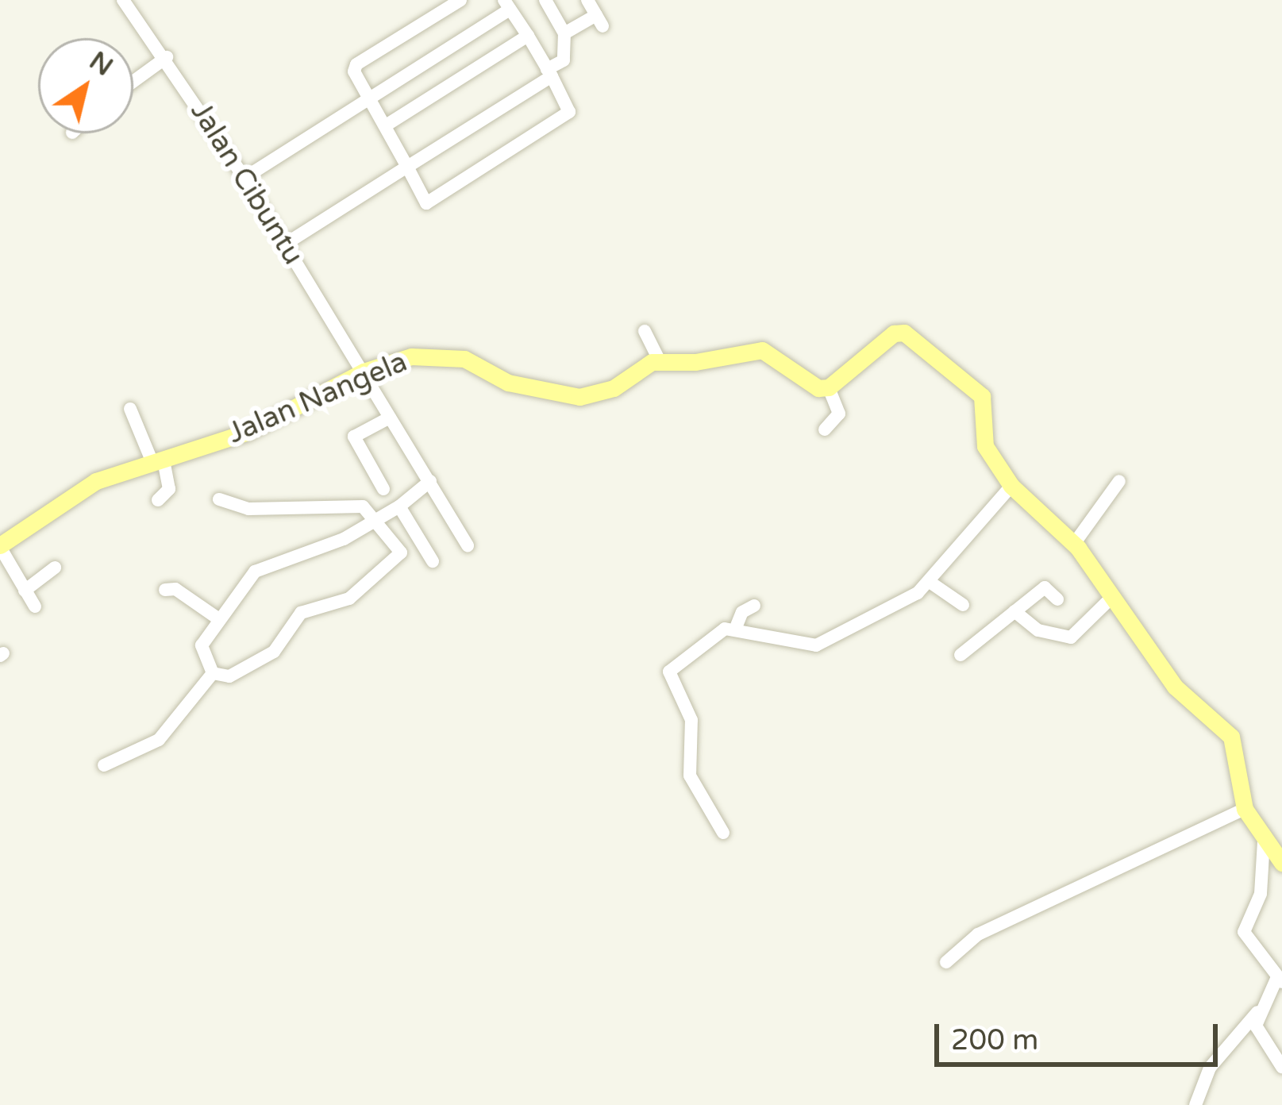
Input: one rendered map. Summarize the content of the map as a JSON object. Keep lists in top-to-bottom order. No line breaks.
{"streets":{"main road":["Jalan Nangela"],"street":["Jalan Cibuntu"]},"crossings":[["Jalan Cibuntu","Jalan Nangela"]],"scale_bar":"200 m","north":"top right"}
